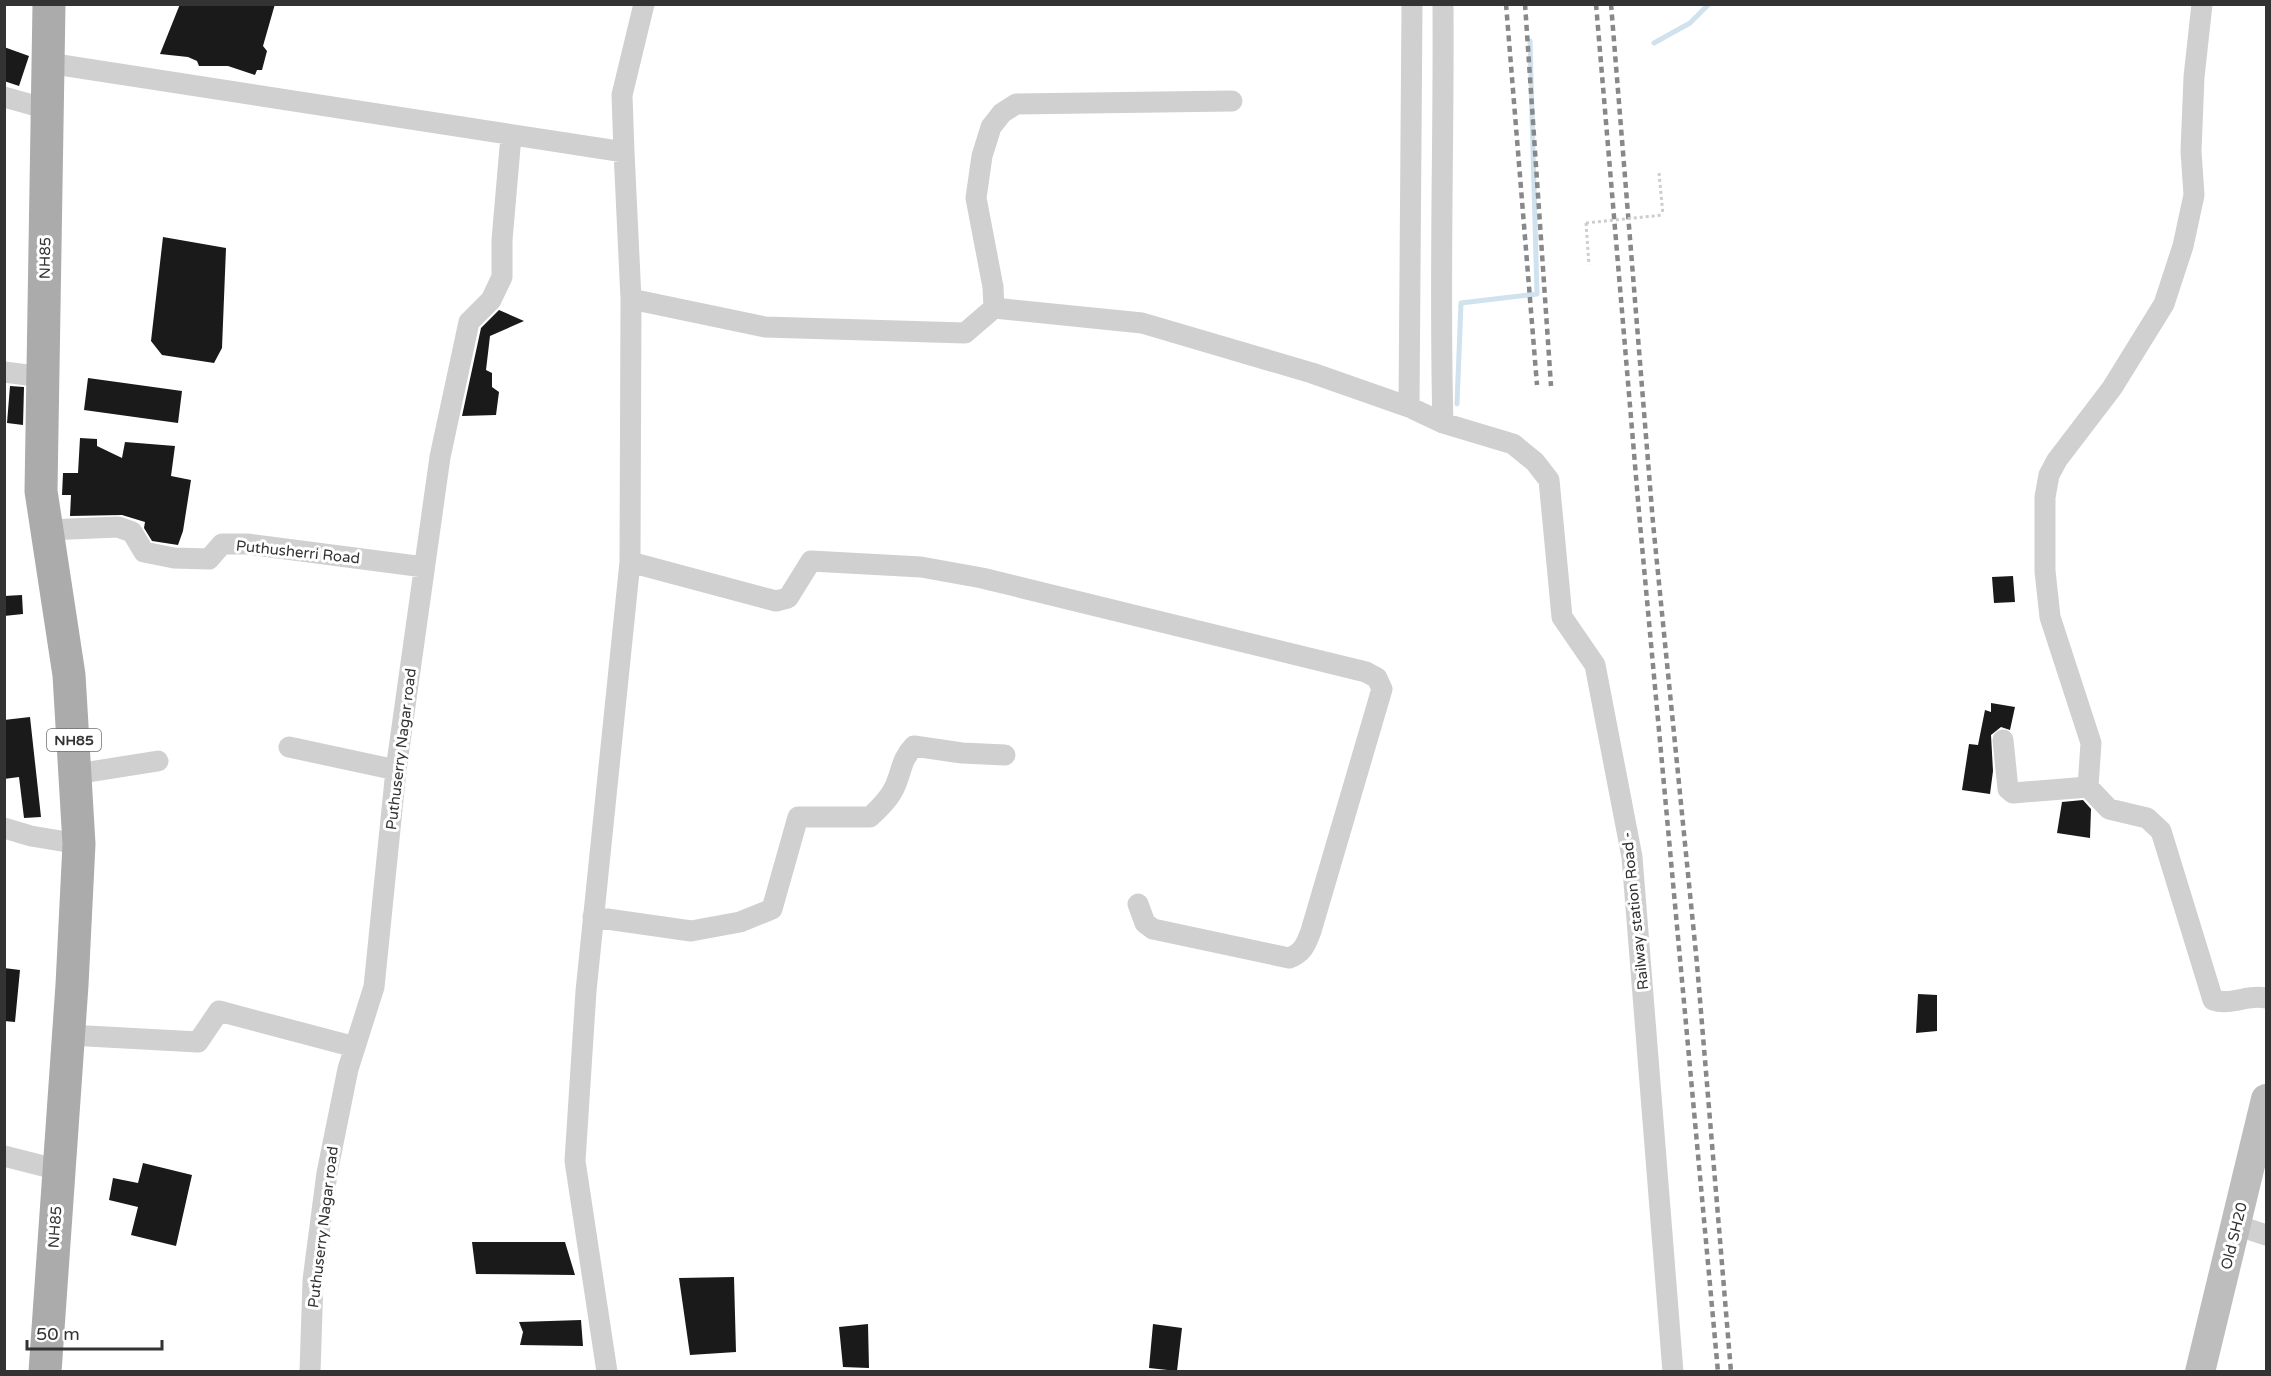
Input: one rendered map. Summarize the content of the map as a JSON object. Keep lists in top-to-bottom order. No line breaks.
{"streets":{"main road":["NH85","Old SH20"],"street":["Puthusherri Road","Puthuserry Nagar road","Railway station Road -"]},"crossings":[["NH85","Puthusherri Road"],["Puthusherri Road","Puthuserry Nagar road"]],"scale_bar":"50 m"}
